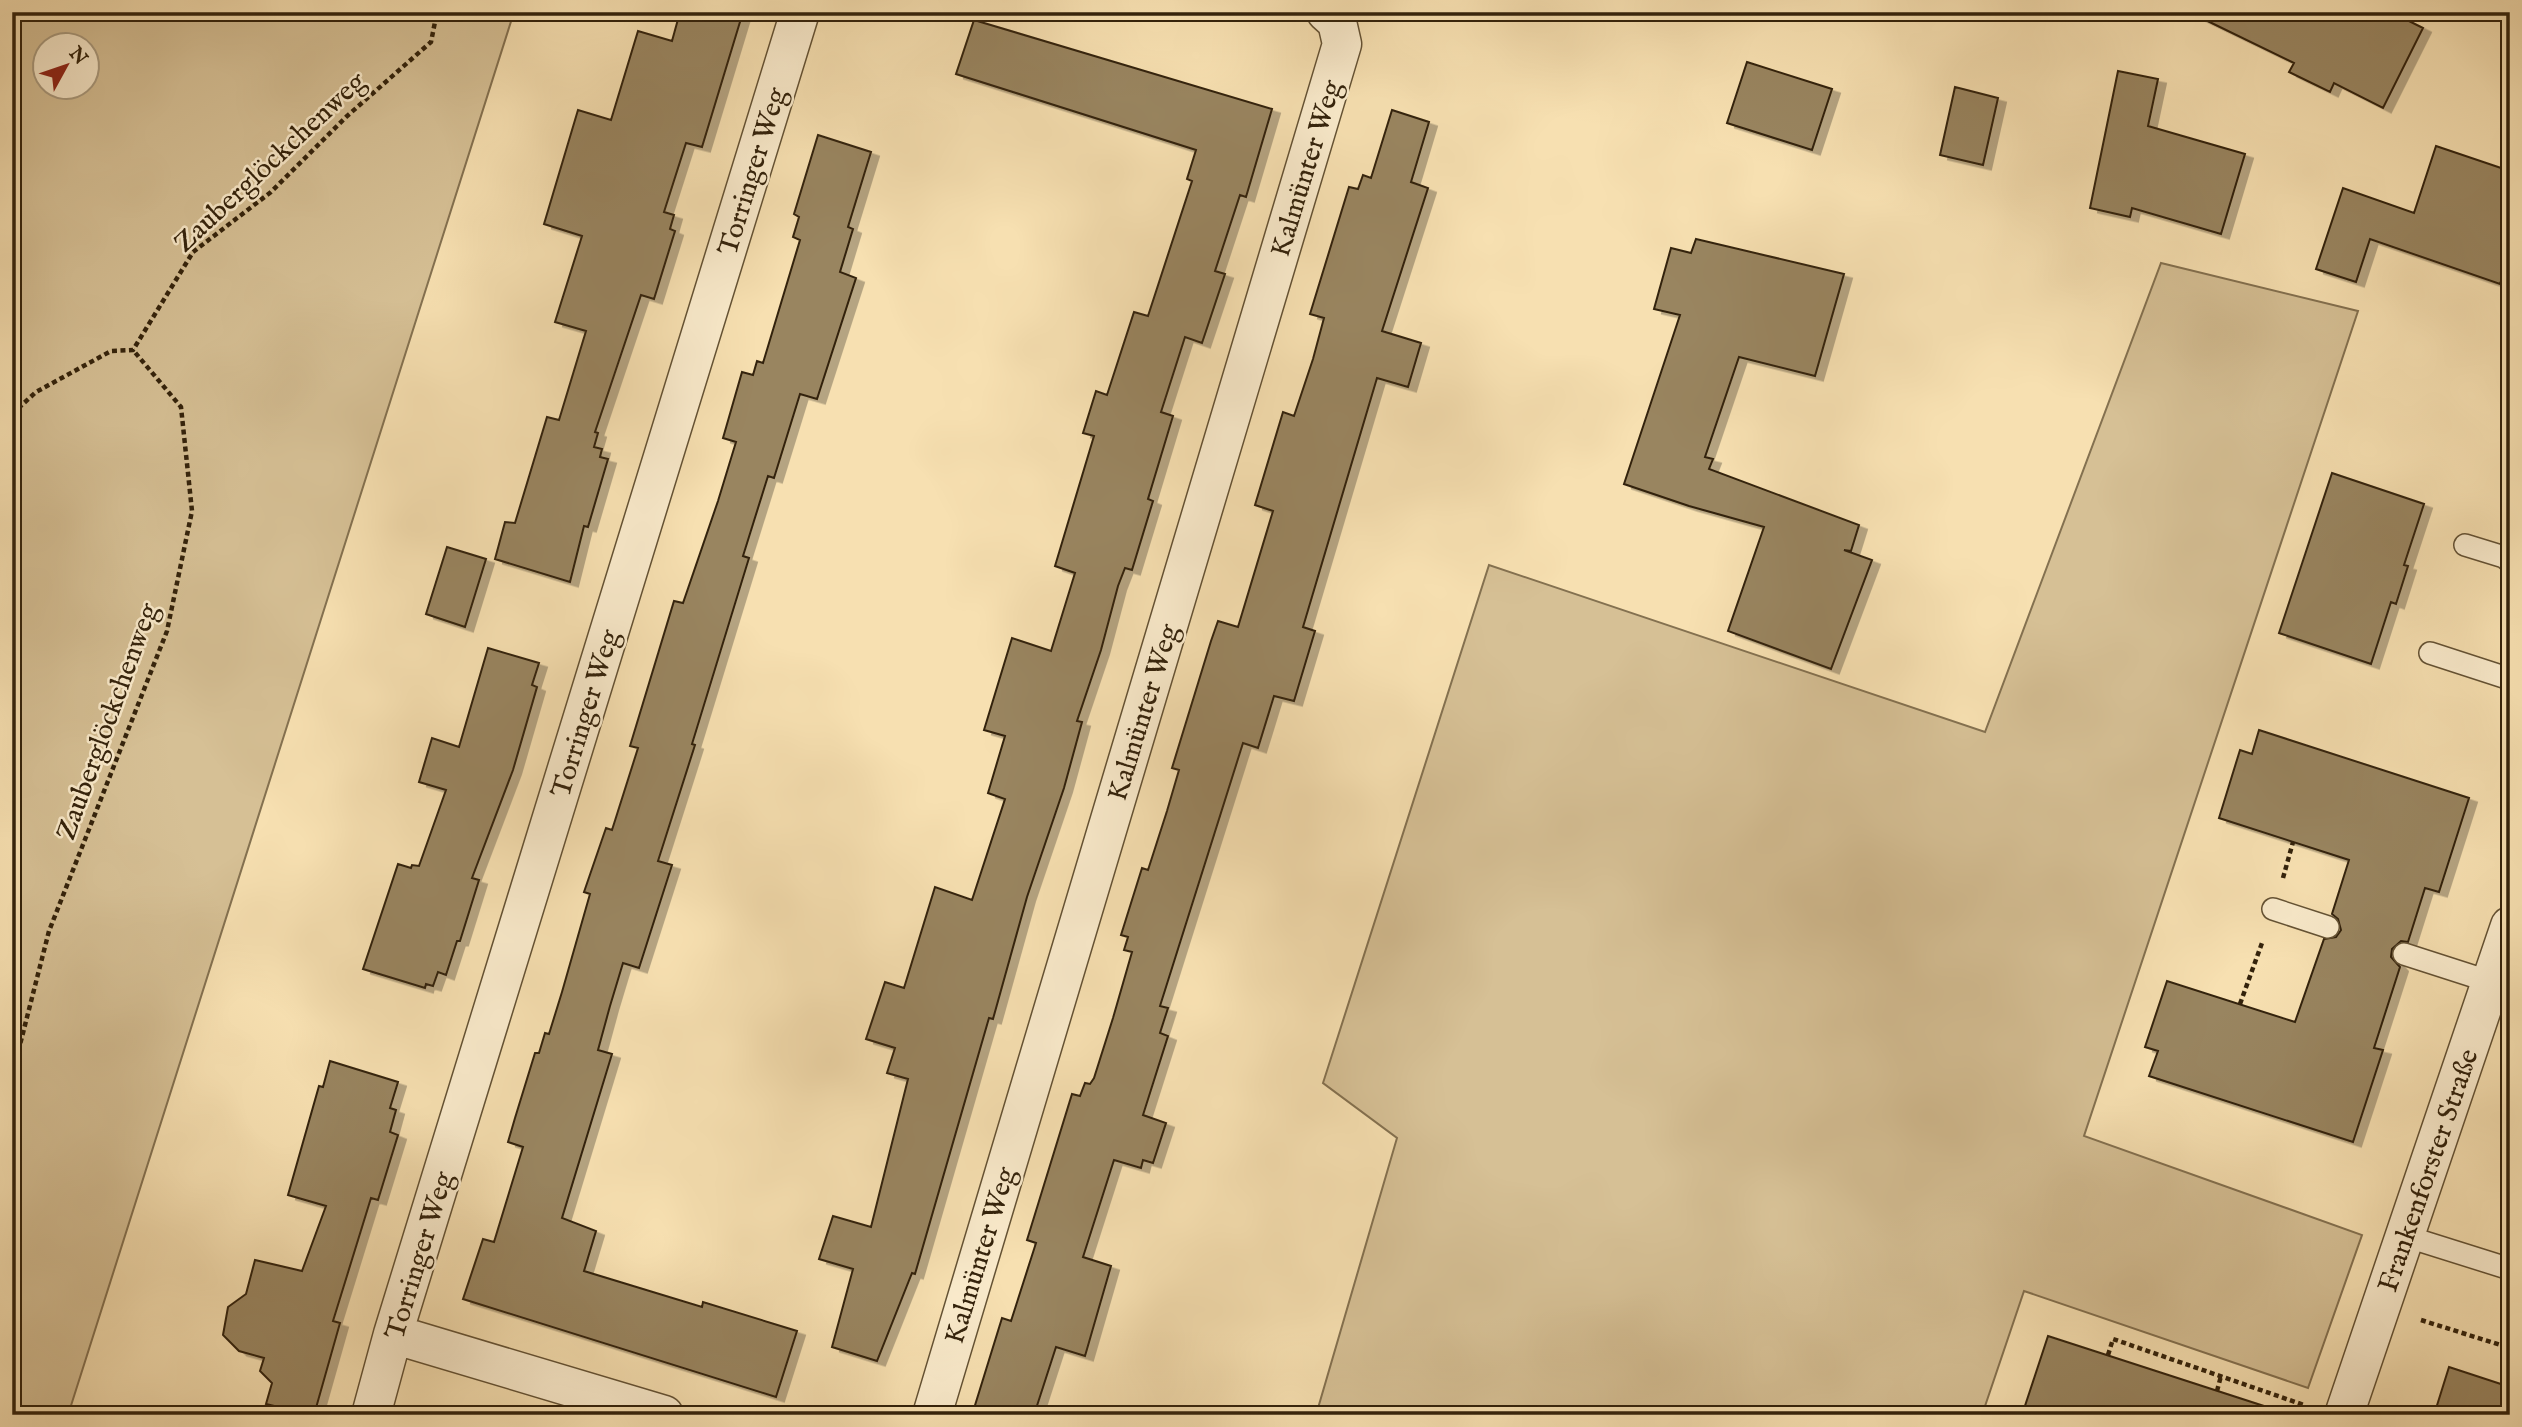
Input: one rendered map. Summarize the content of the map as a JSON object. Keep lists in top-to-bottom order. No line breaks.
{"streets":{"street":["Kalmünter Weg","Torringer Weg","Frankenforster Straße"],"path":["Zauberglöckchenweg"]},"north":"top right"}
